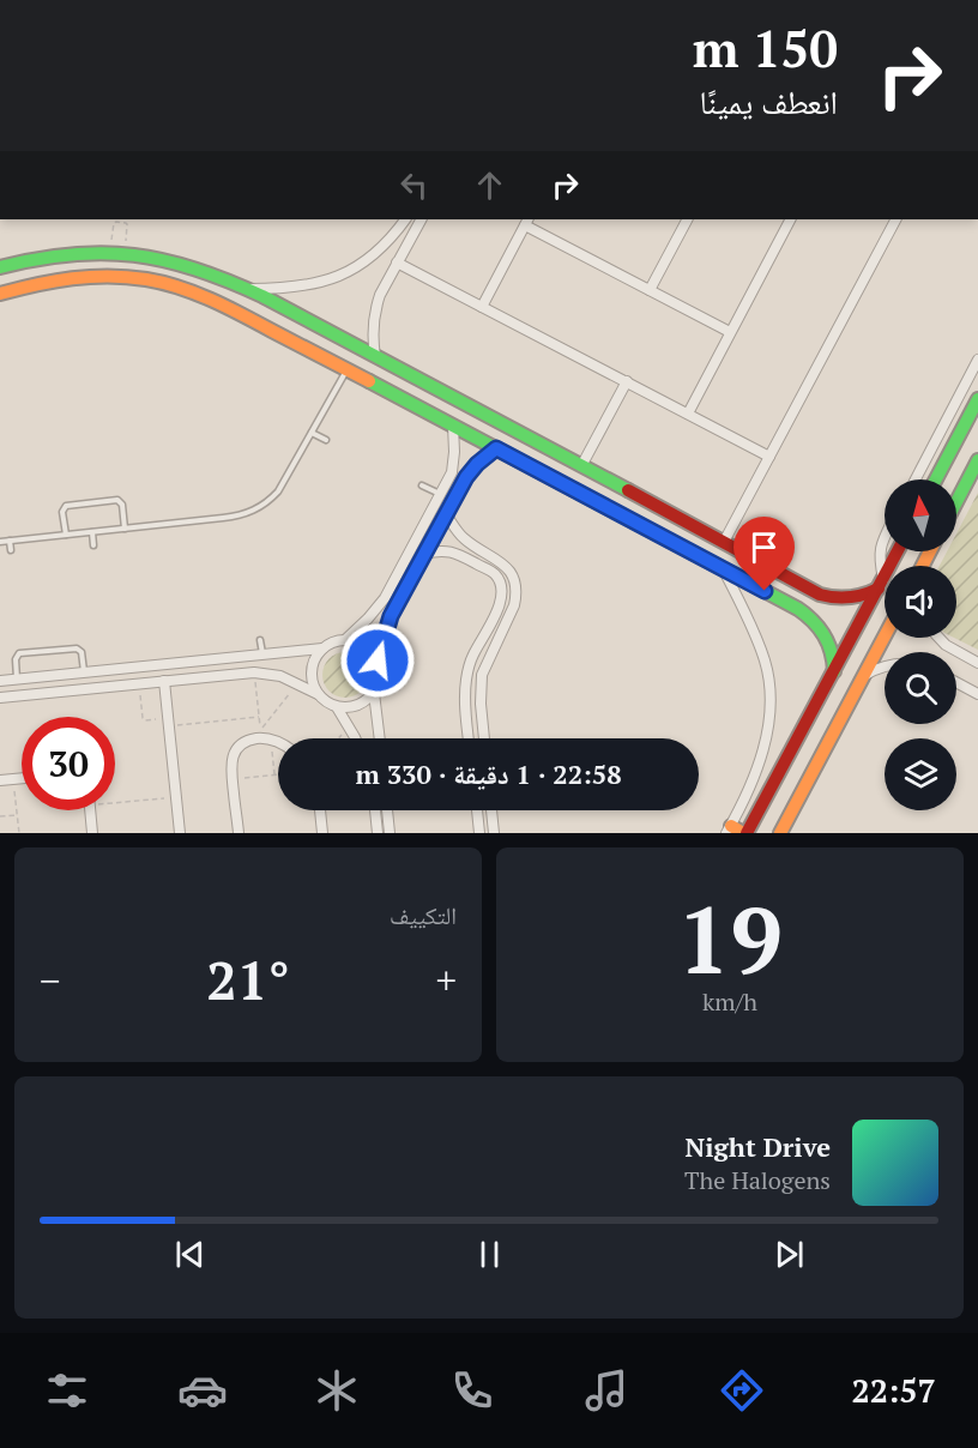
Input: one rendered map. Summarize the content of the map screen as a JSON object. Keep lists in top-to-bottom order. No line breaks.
{"north":"top","page":{"turn":["150 m","انعطف يمينًا"],"limit":"30","trip":"22:58 · 1 دقيقة · 330 m","tile":[["19","km/h"],"التكييف"],"heat":["−","21°","+"],"song":["Night Drive","The Halogens"],"tabs":"22:57"}}
